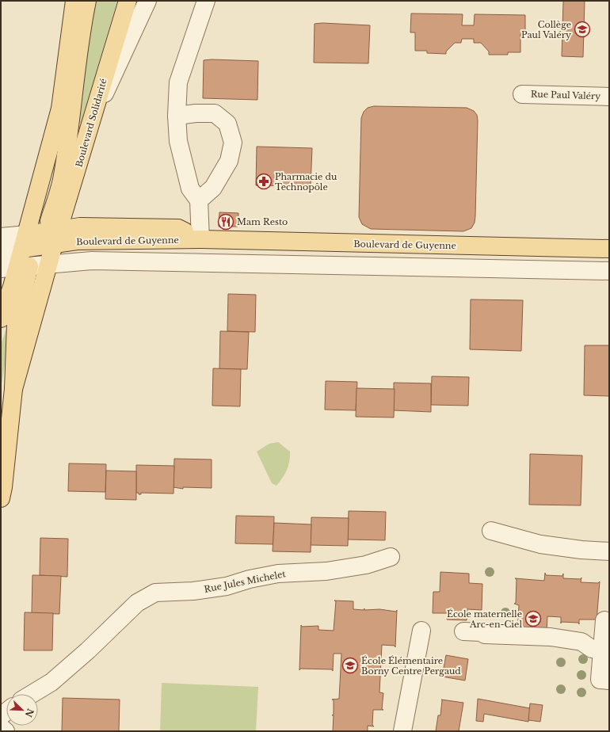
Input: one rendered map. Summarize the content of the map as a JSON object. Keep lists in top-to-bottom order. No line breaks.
{"streets":{"main road":["Boulevard Solidarité","Boulevard de Guyenne"],"street":["Rue Paul Valéry","Rue Jules Michelet"]},"crossings":[["Boulevard Solidarité","Boulevard de Guyenne"]],"places":{"school or university":["Collège Paul Valéry","École maternelle Arc-en-Ciel","École Élémentaire Borny Centre Pergaud"],"pharmacy":["Pharmacie du Technopôle"],"restaurant":["Mam Resto"]},"north":"bottom right"}
